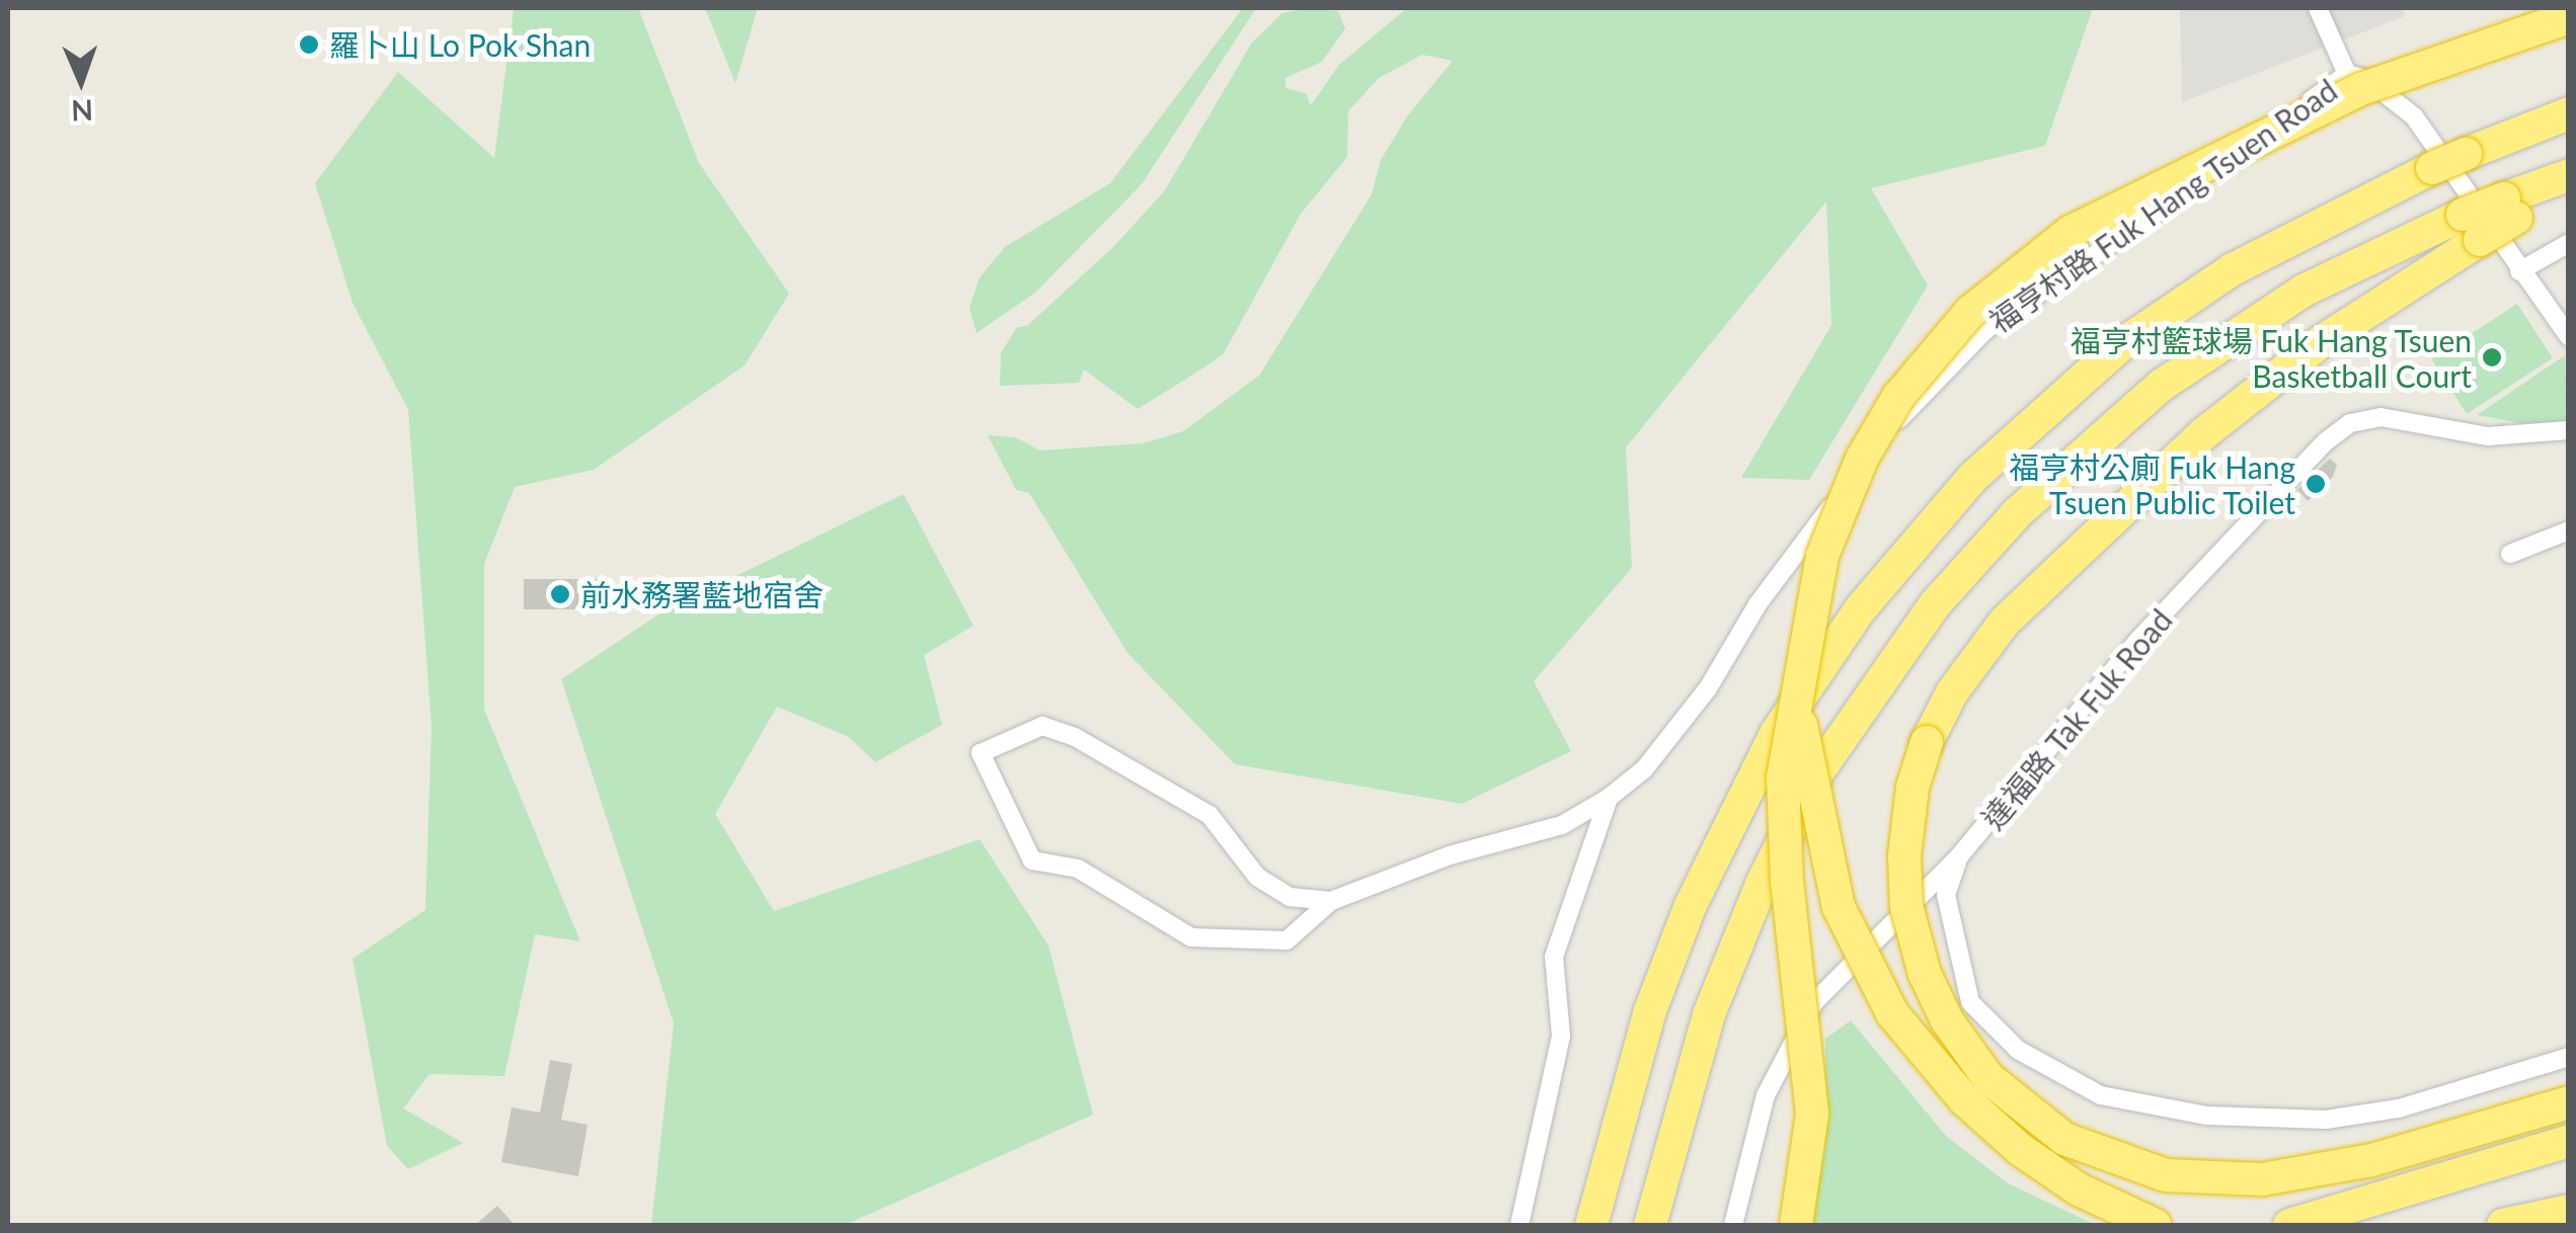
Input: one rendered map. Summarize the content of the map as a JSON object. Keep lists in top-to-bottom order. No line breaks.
{"streets":{"street":["福亨村路 Fuk Hang Tsuen Road","達福路 Tak Fuk Road"]},"places":["羅卜山 Lo Pok Shan","福亨村籃球場 Fuk Hang Tsuen Basketball Court","福亨村公廁 Fuk Hang Tsuen Public Toilet","前水務署藍地宿舍"],"north":"bottom"}
